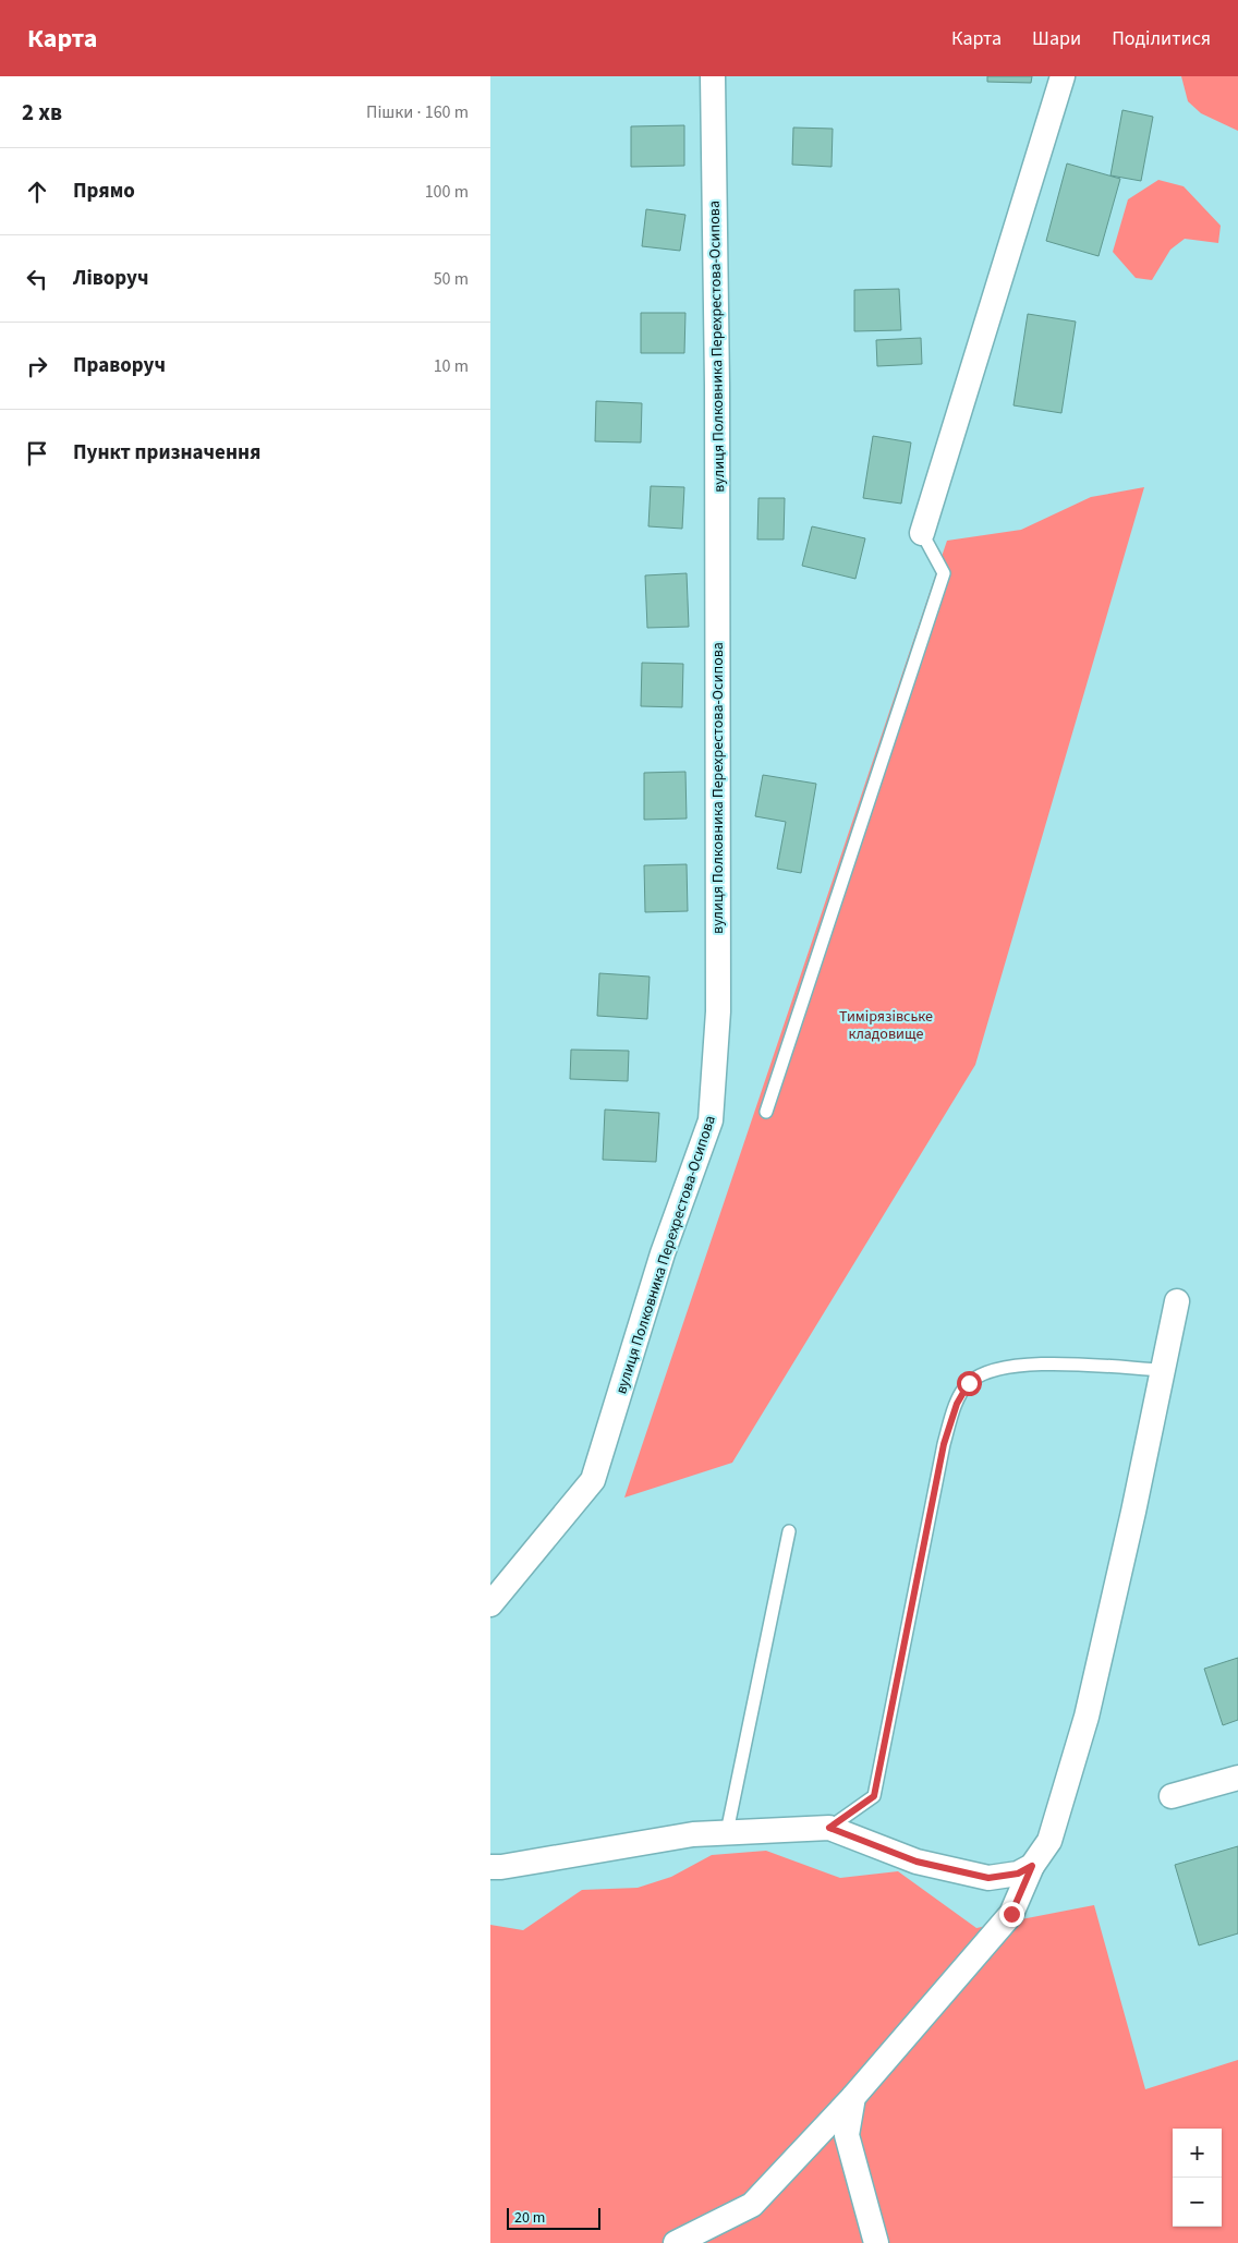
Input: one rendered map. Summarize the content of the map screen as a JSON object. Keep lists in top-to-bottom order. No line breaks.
{"streets":{"street":["вулиця Полковника Перехрестова-Осипова"]},"parks":["Тимірязівське кладовище"],"scale_bar":"20 m","page":{"header":"Карта","nav":["Карта","Шари","Поділитися"],"heading":["2 хв","Пішки · 160 m"],"list":[["Прямо","100 m"],["Ліворуч","50 m"],["Праворуч","10 m"],"Пункт призначення"],"map_buttons":["+","−"],"scale":"20 m"}}
